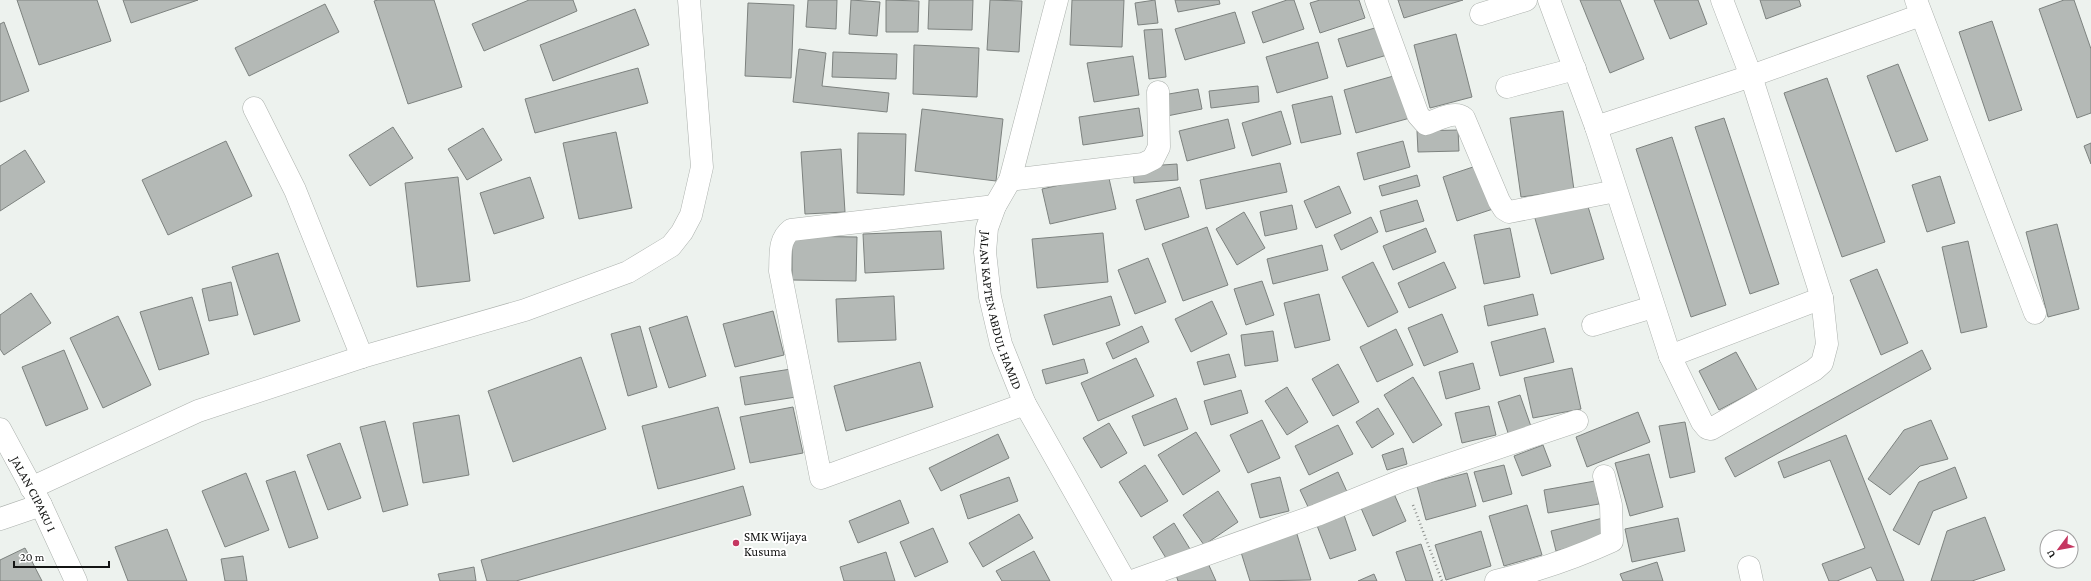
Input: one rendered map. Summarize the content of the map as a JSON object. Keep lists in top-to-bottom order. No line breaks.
{"streets":{"street":["JALAN KAPTEN ABDUL HAMID","JALAN CIPAKU I"]},"places":["SMK Wijaya Kusuma"],"scale_bar":"20 m","north":"bottom left"}
